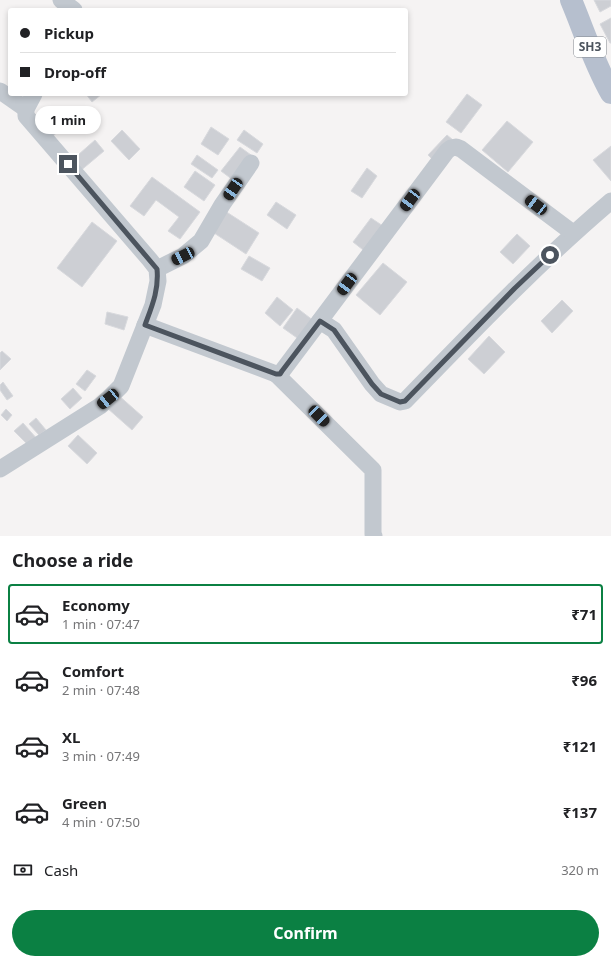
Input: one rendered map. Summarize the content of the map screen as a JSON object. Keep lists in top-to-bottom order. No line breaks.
{"streets":{"main road":["SH3"]},"page":{"banner":["Pickup","Drop-off"],"bubble":"1 min","heading":"Choose a ride","list":[{"name":"Economy","note":"1 min · 07:47","value":"₹71"},{"name":"Comfort","note":"2 min · 07:48","value":"₹96"},{"name":"XL","note":"3 min · 07:49","value":"₹121"},{"name":"Green","note":"4 min · 07:50","value":"₹137"}],"pay":["Cash","320 m"],"buttons":"Confirm"}}
